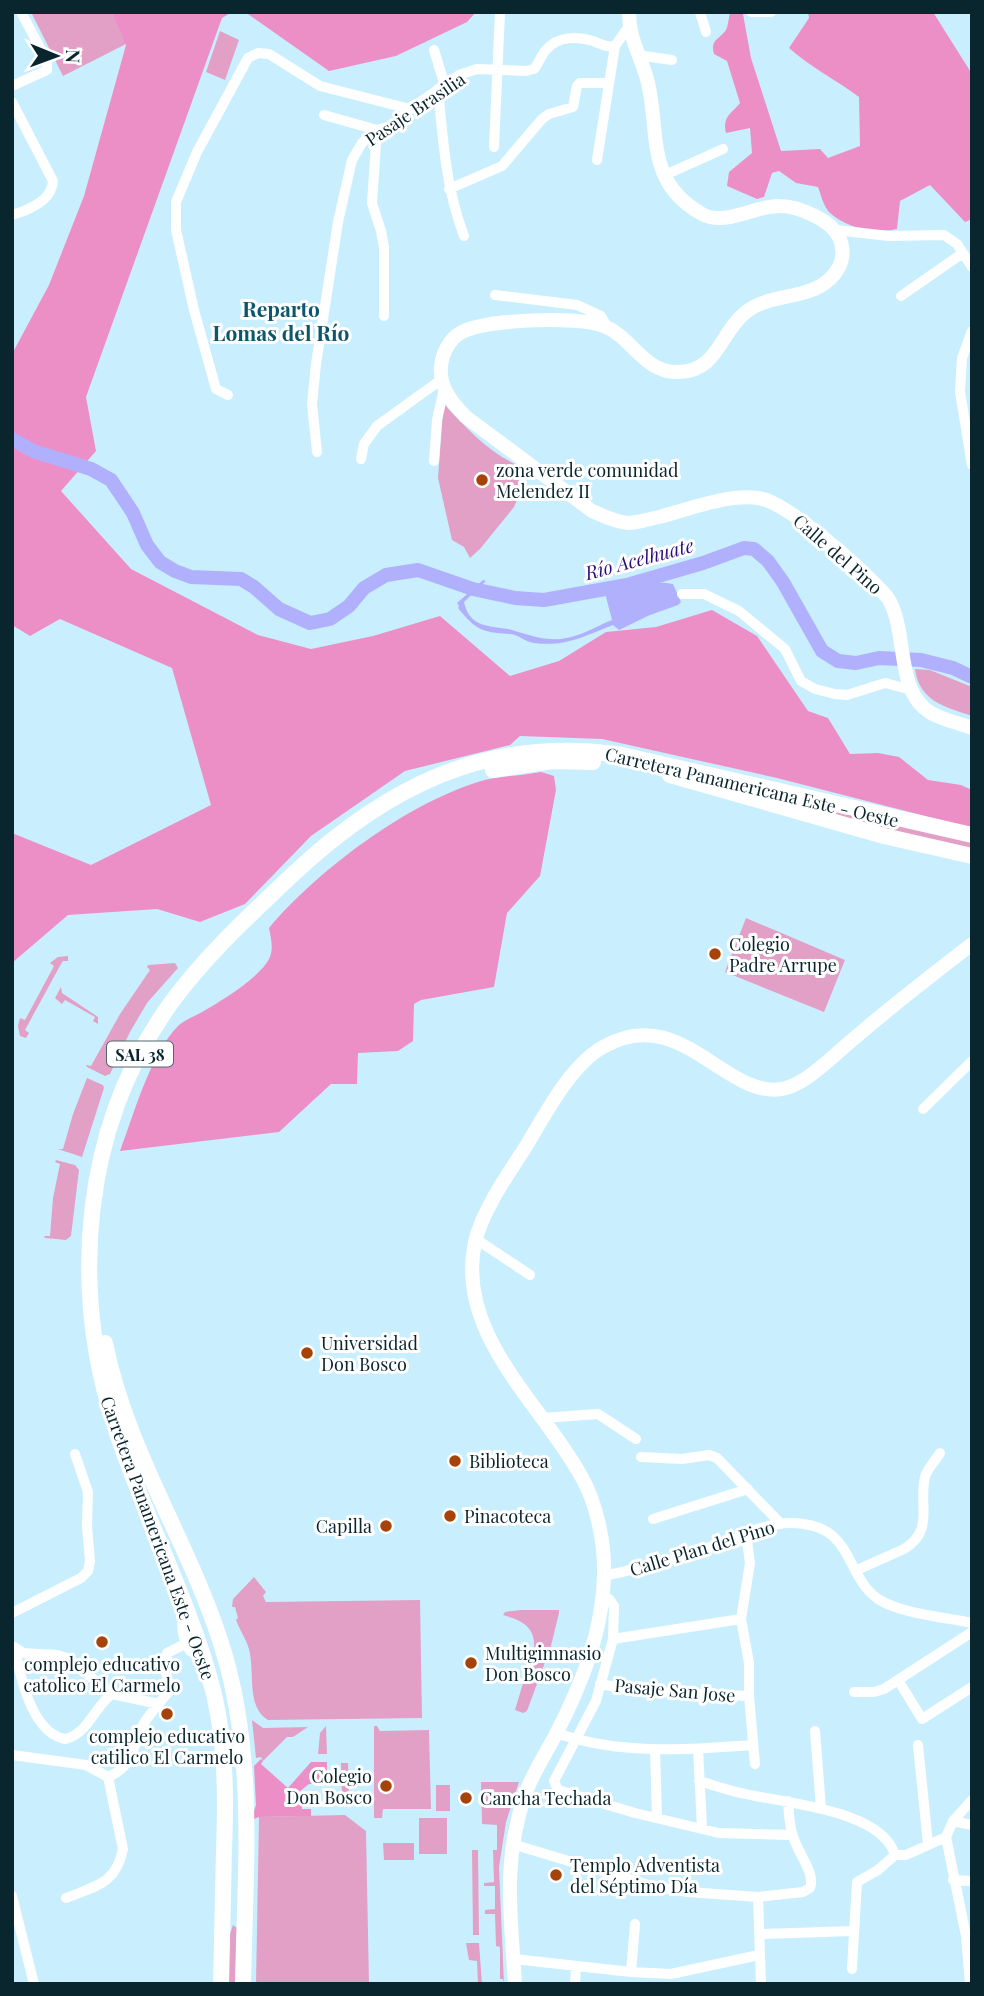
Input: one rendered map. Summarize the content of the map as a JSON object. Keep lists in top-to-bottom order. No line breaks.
{"streets":{"highway":["Carretera Panamericana Este - Oeste","SAL 38"],"main road":["Calle del Pino"],"street":["Pasaje Brasilia","Calle Plan del Pino","Pasaje San Jose"]},"districts":["Reparto Lomas del Río"],"water":["Río Acelhuate"],"places":["zona verde comunidad Melendez II","Colegio Padre Arrupe","Universidad Don Bosco","Biblioteca","Pinacoteca","Capilla","complejo educativo catolico El Carmelo","Multigimnasio Don Bosco","complejo educativo catilico El Carmelo","Colegio Don Bosco","Cancha Techada","Templo Adventista del Séptimo Día"],"north":"right"}
